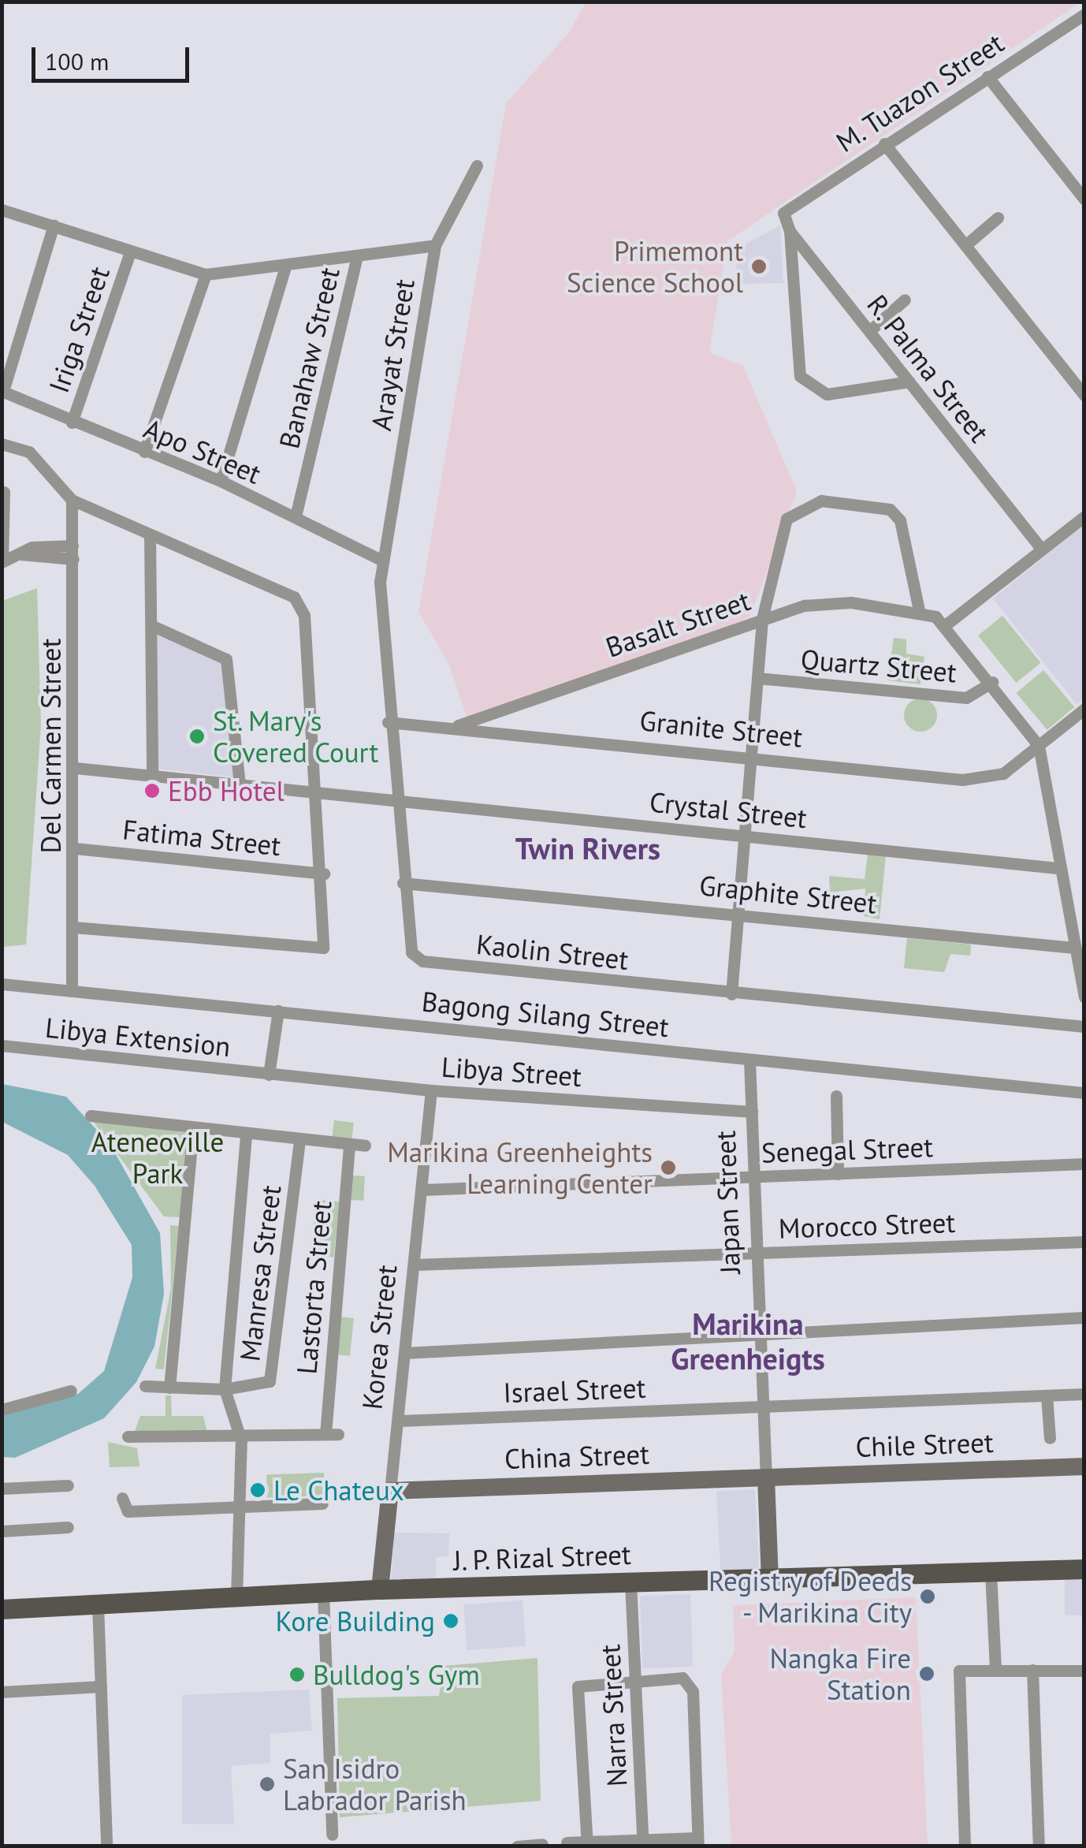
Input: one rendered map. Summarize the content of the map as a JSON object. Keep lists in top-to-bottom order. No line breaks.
{"streets":{"main road":["J. P. Rizal Street"],"street":["M. Tuazon Street","Iriga Street","Arayat Street","Banahaw Street","R. Palma Street","Apo Street","Basalt Street","Quartz Street","Granite Street","Del Carmen Street","Crystal Street","Fatima Street","Graphite Street","Kaolin Street","Bagong Silang Street","Libya Extension","Libya Street","Senegal Street","Japan Street","Morocco Street","Manresa Street","Lastorta Street","Korea Street","Israel Street","Chile Street","China Street","Narra Street"]},"crossings":[["M. Tuazon Street","R. Palma Street"],["Iriga Street","Apo Street"],["Arayat Street","Apo Street"],["Arayat Street","Kaolin Street"],["Banahaw Street","Apo Street"],["Apo Street","Kaolin Street"],["Basalt Street","Granite Street"],["Granite Street","Kaolin Street"],["Del Carmen Street","Crystal Street"],["Del Carmen Street","Fatima Street"],["Del Carmen Street","Bagong Silang Street"],["Crystal Street","Kaolin Street"],["Graphite Street","Kaolin Street"],["Bagong Silang Street","Japan Street"],["Libya Extension","Libya Street"],["Libya Street","Japan Street"],["Libya Street","Korea Street"],["Senegal Street","Japan Street"],["Senegal Street","Korea Street"],["Japan Street","Morocco Street"],["Japan Street","Israel Street"],["Japan Street","Chile Street"],["Japan Street","China Street"],["Japan Street","J. P. Rizal Street"],["Morocco Street","Korea Street"],["Korea Street","Israel Street"],["Korea Street","China Street"],["Korea Street","J. P. Rizal Street"],["Chile Street","China Street"],["J. P. Rizal Street","Narra Street"]],"districts":["Twin Rivers","Marikina Greenheigts"],"parks":["Ateneoville Park"],"places":["Primemont Science School","St. Mary's Covered Court","Ebb Hotel","Marikina Greenheights Learning Center","Le Chateux","Registry of Deeds - Marikina City","Kore Building","Nangka Fire Station","Bulldog's Gym","San Isidro Labrador Parish"],"scale_bar":"100 m"}
